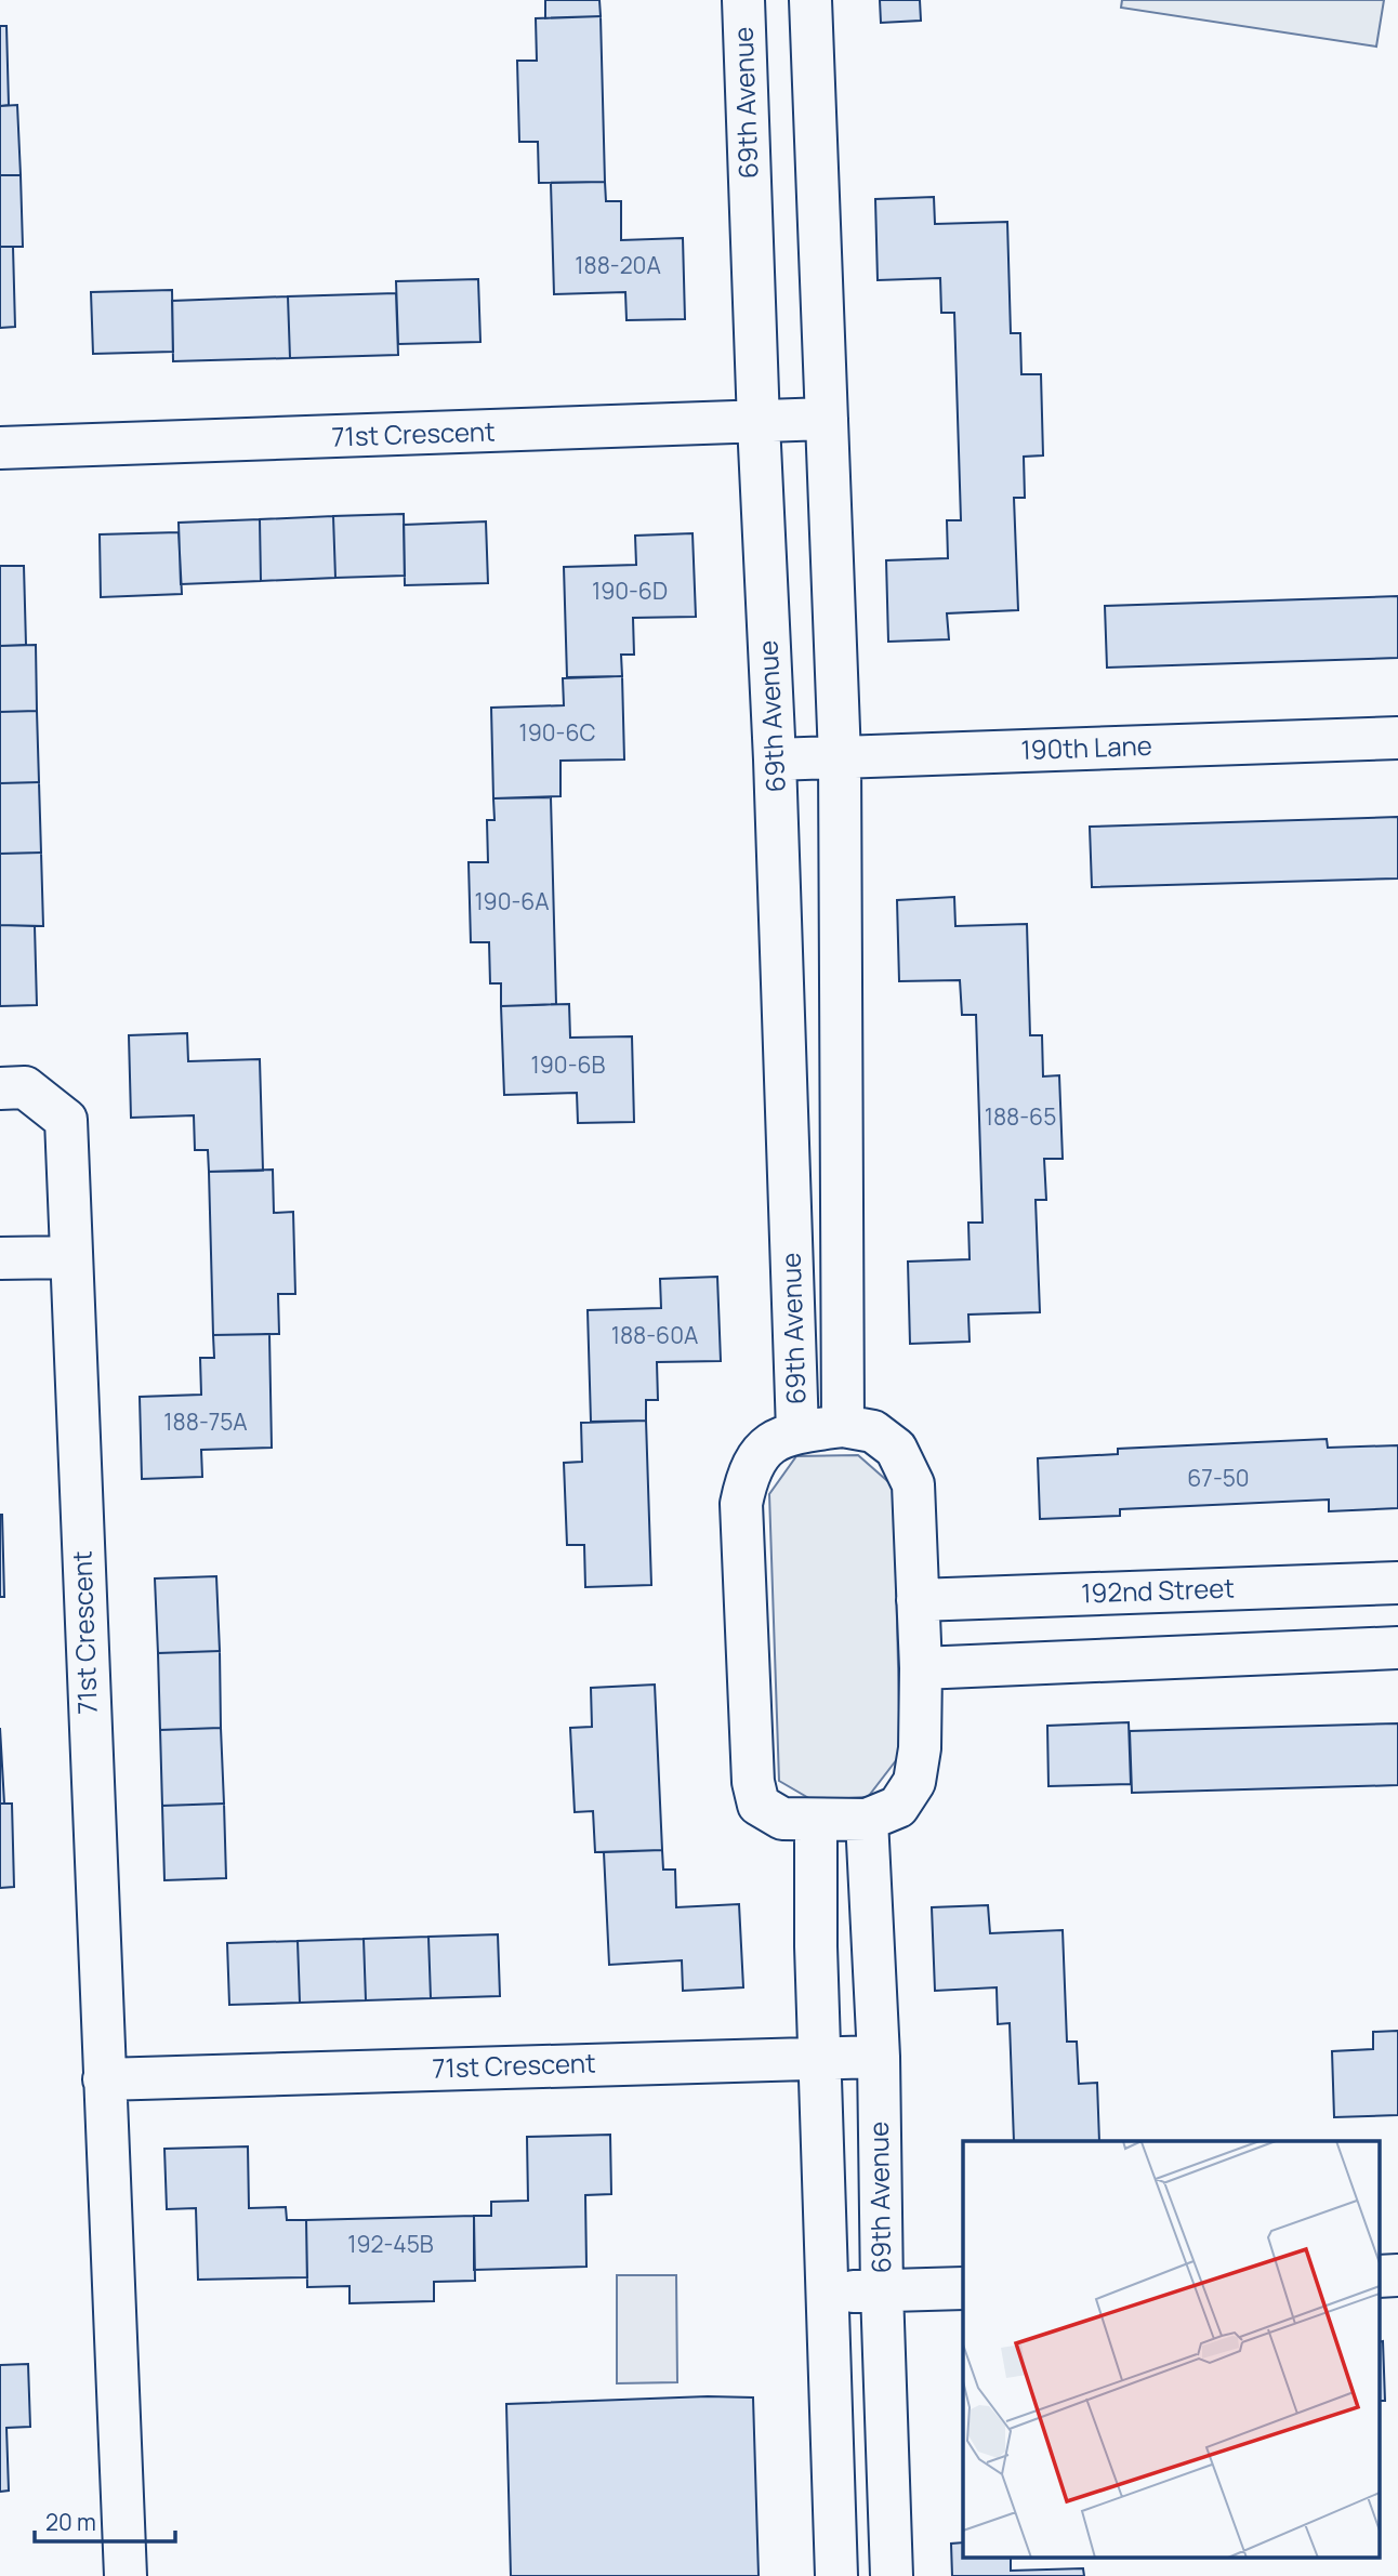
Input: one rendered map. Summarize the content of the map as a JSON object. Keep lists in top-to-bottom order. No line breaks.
{"streets":{"street":["69th Avenue","71st Crescent","190th Lane","192nd Street"]},"crossings":[["69th Avenue","71st Crescent"],["69th Avenue","190th Lane"],["69th Avenue","192nd Street"]],"house_numbers":["188-20A","190-6D","190-6C","190-6A","190-6B","188-65","188-60A","188-75A","67-50","192-45B"],"scale_bar":"20 m"}
